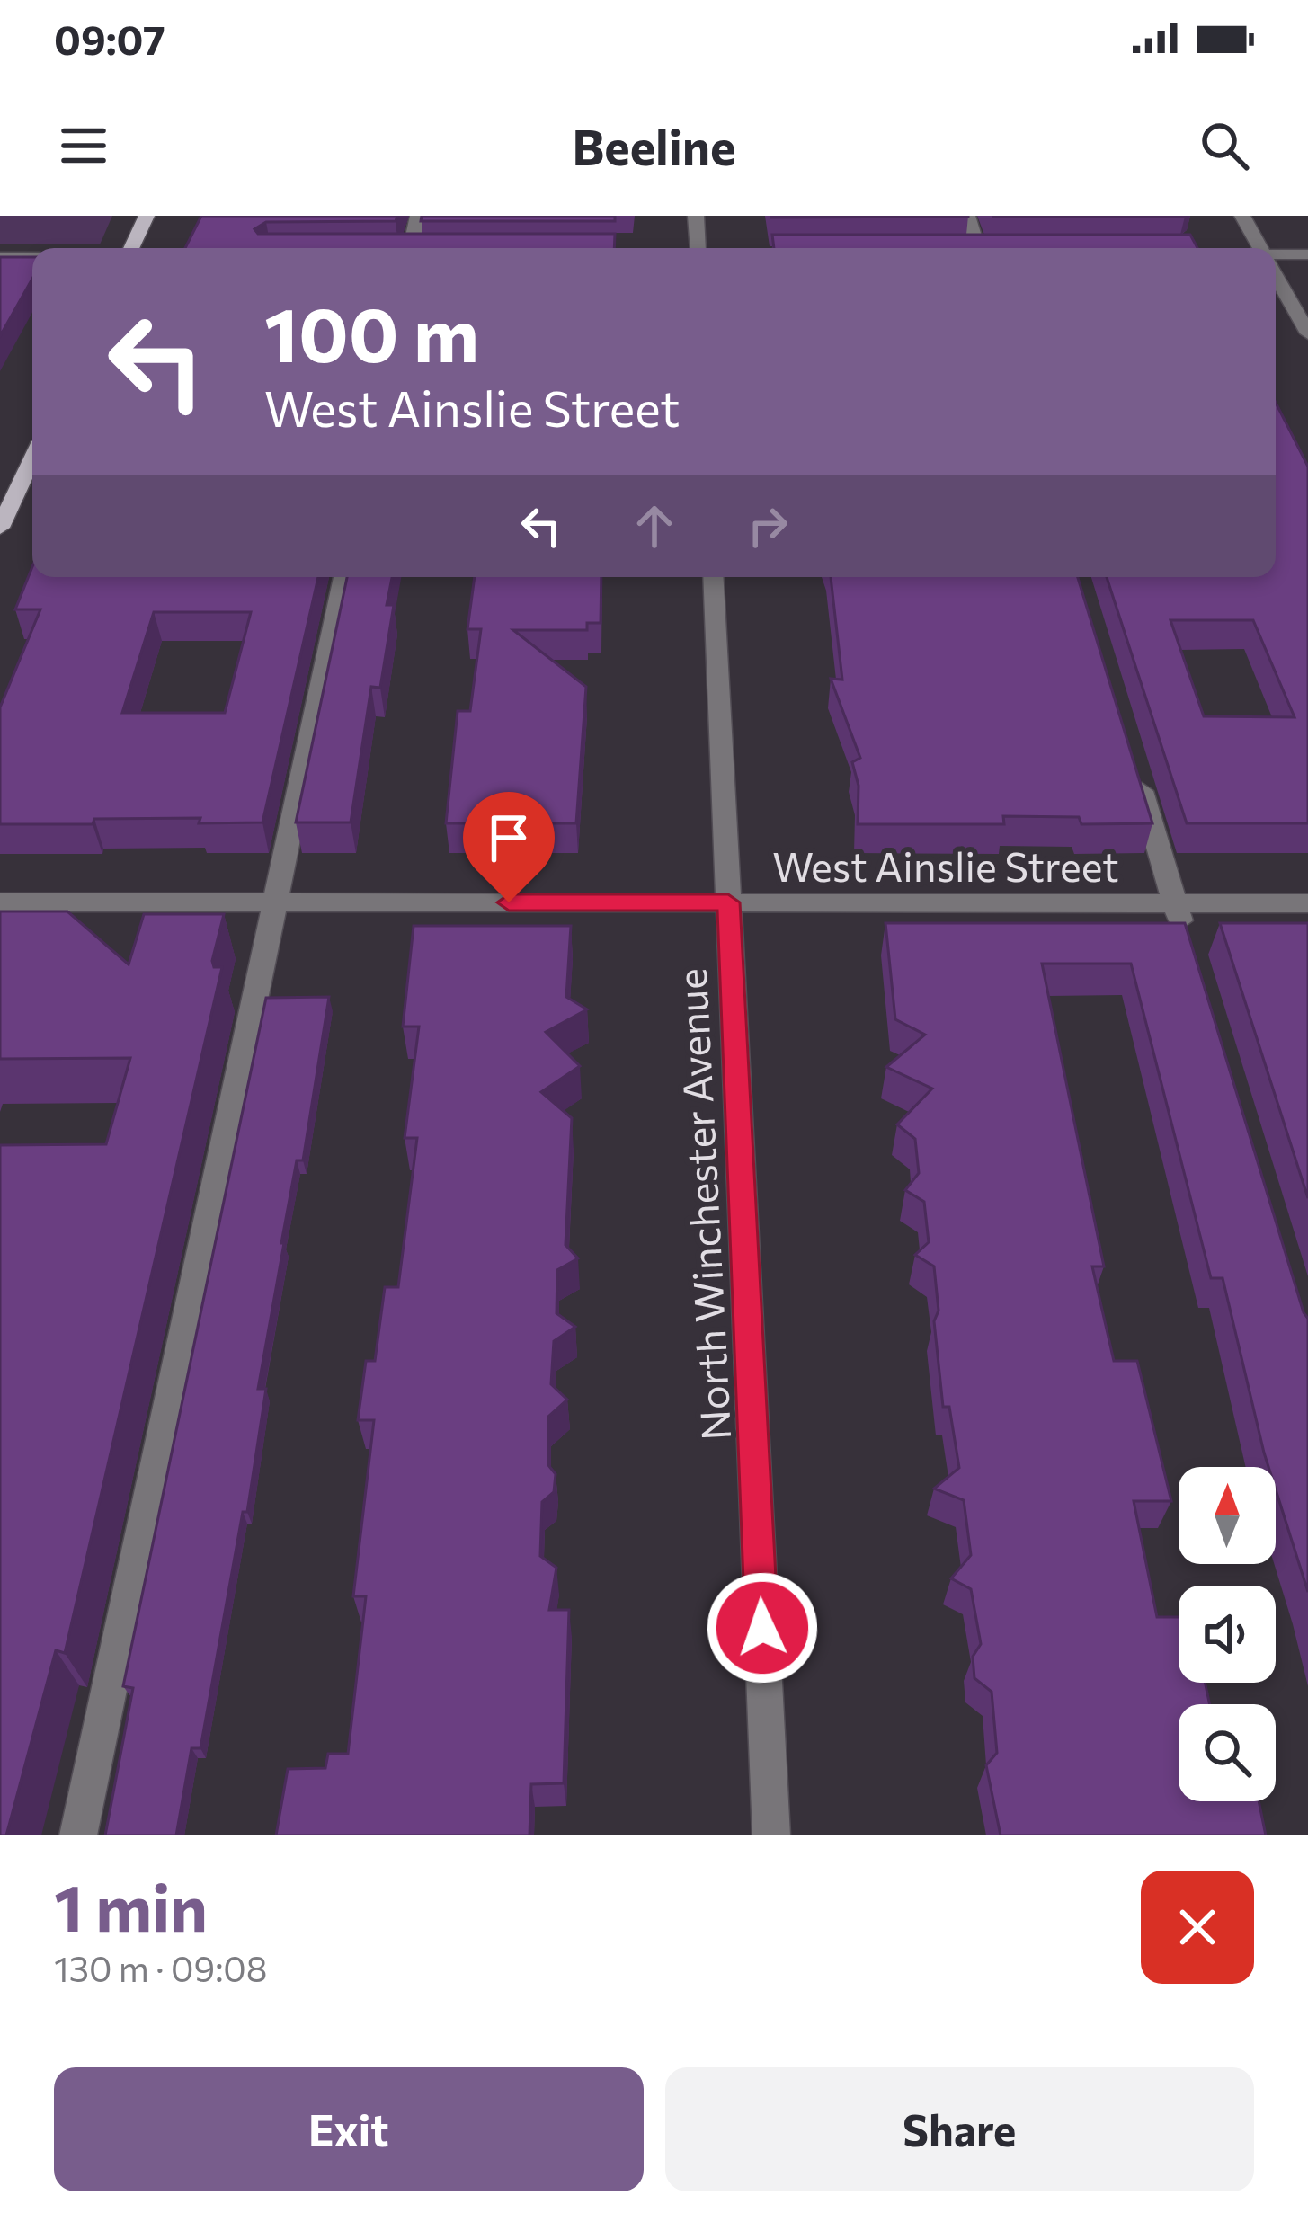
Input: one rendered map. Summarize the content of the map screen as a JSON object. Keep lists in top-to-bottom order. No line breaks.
{"streets":{"street":["West Ainslie Street","North Winchester Avenue"]},"crossings":[["West Ainslie Street","North Winchester Avenue"]],"north":"top","page":{"status":"09:07","header":"Beeline","turn":["100 m","West Ainslie Street"],"heading":["1 min","130 m · 09:08"],"buttons":["Exit","Share"]}}
